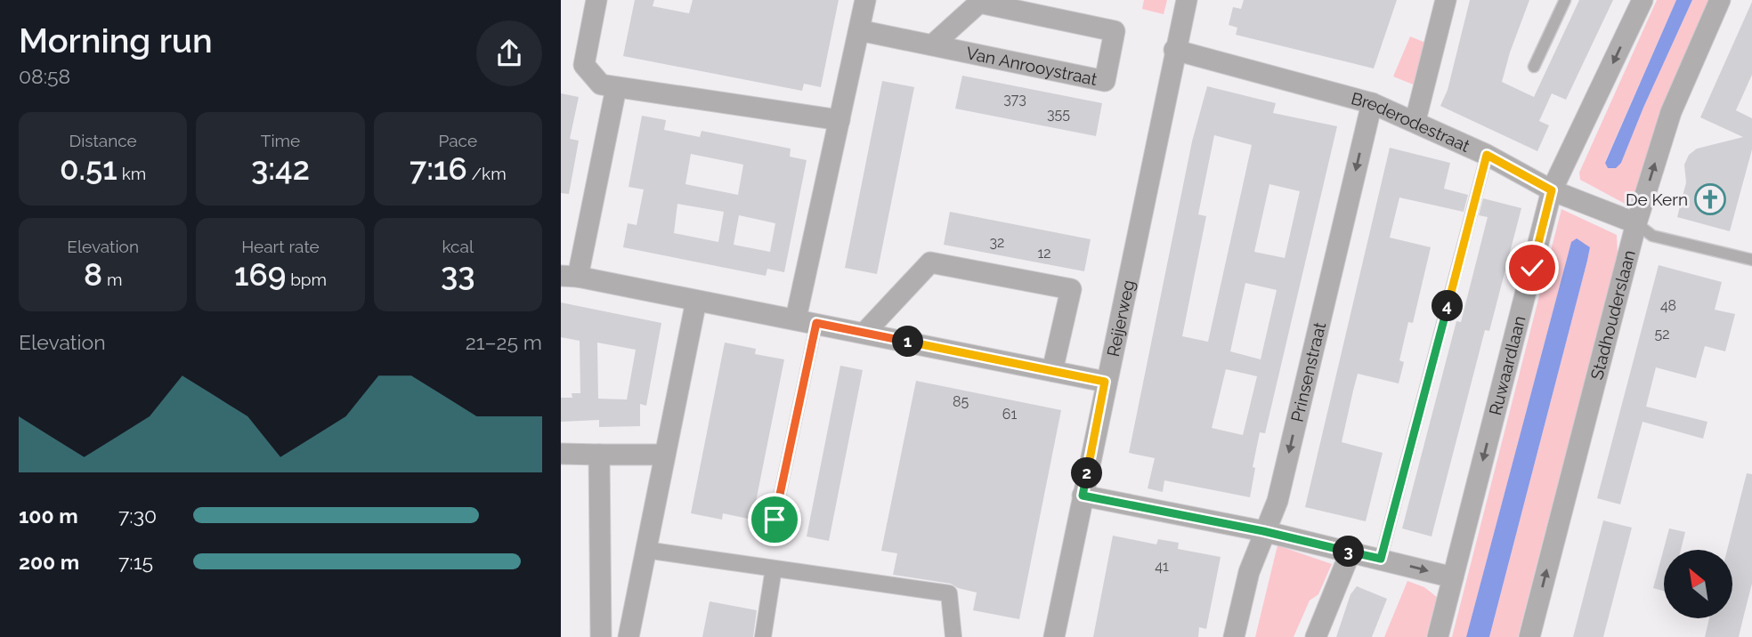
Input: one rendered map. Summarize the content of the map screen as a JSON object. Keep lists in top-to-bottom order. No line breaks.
{"streets":{"street":["Van Anrooystraat","Brederodestraat","Stadhouderslaan","Reijerweg","Ruwaardlaan","Prinsenstraat"]},"crossings":[["Brederodestraat","Stadhouderslaan"],["Brederodestraat","Reijerweg"],["Brederodestraat","Ruwaardlaan"],["Brederodestraat","Prinsenstraat"]],"one_way":["Stadhouderslaan","Ruwaardlaan","Prinsenstraat"],"places":{"church":["De Kern"]},"house_numbers":["373","355","32","12","48","52","85","61","41"],"north":"top left","page":{"heading":["Morning run","08:58"],"stats":[["Distance","0.51 km"],["Time","3:42"],["Pace","7:16 /km"],["Elevation","8 m"],["Heart rate","169 bpm"],["kcal","33"]],"pins":["4","1","2","3"],"chart":["Elevation","21–25 m"],"list":[{"name":"100 m","note":"7:30"},{"name":"200 m","note":"7:15"}]}}
